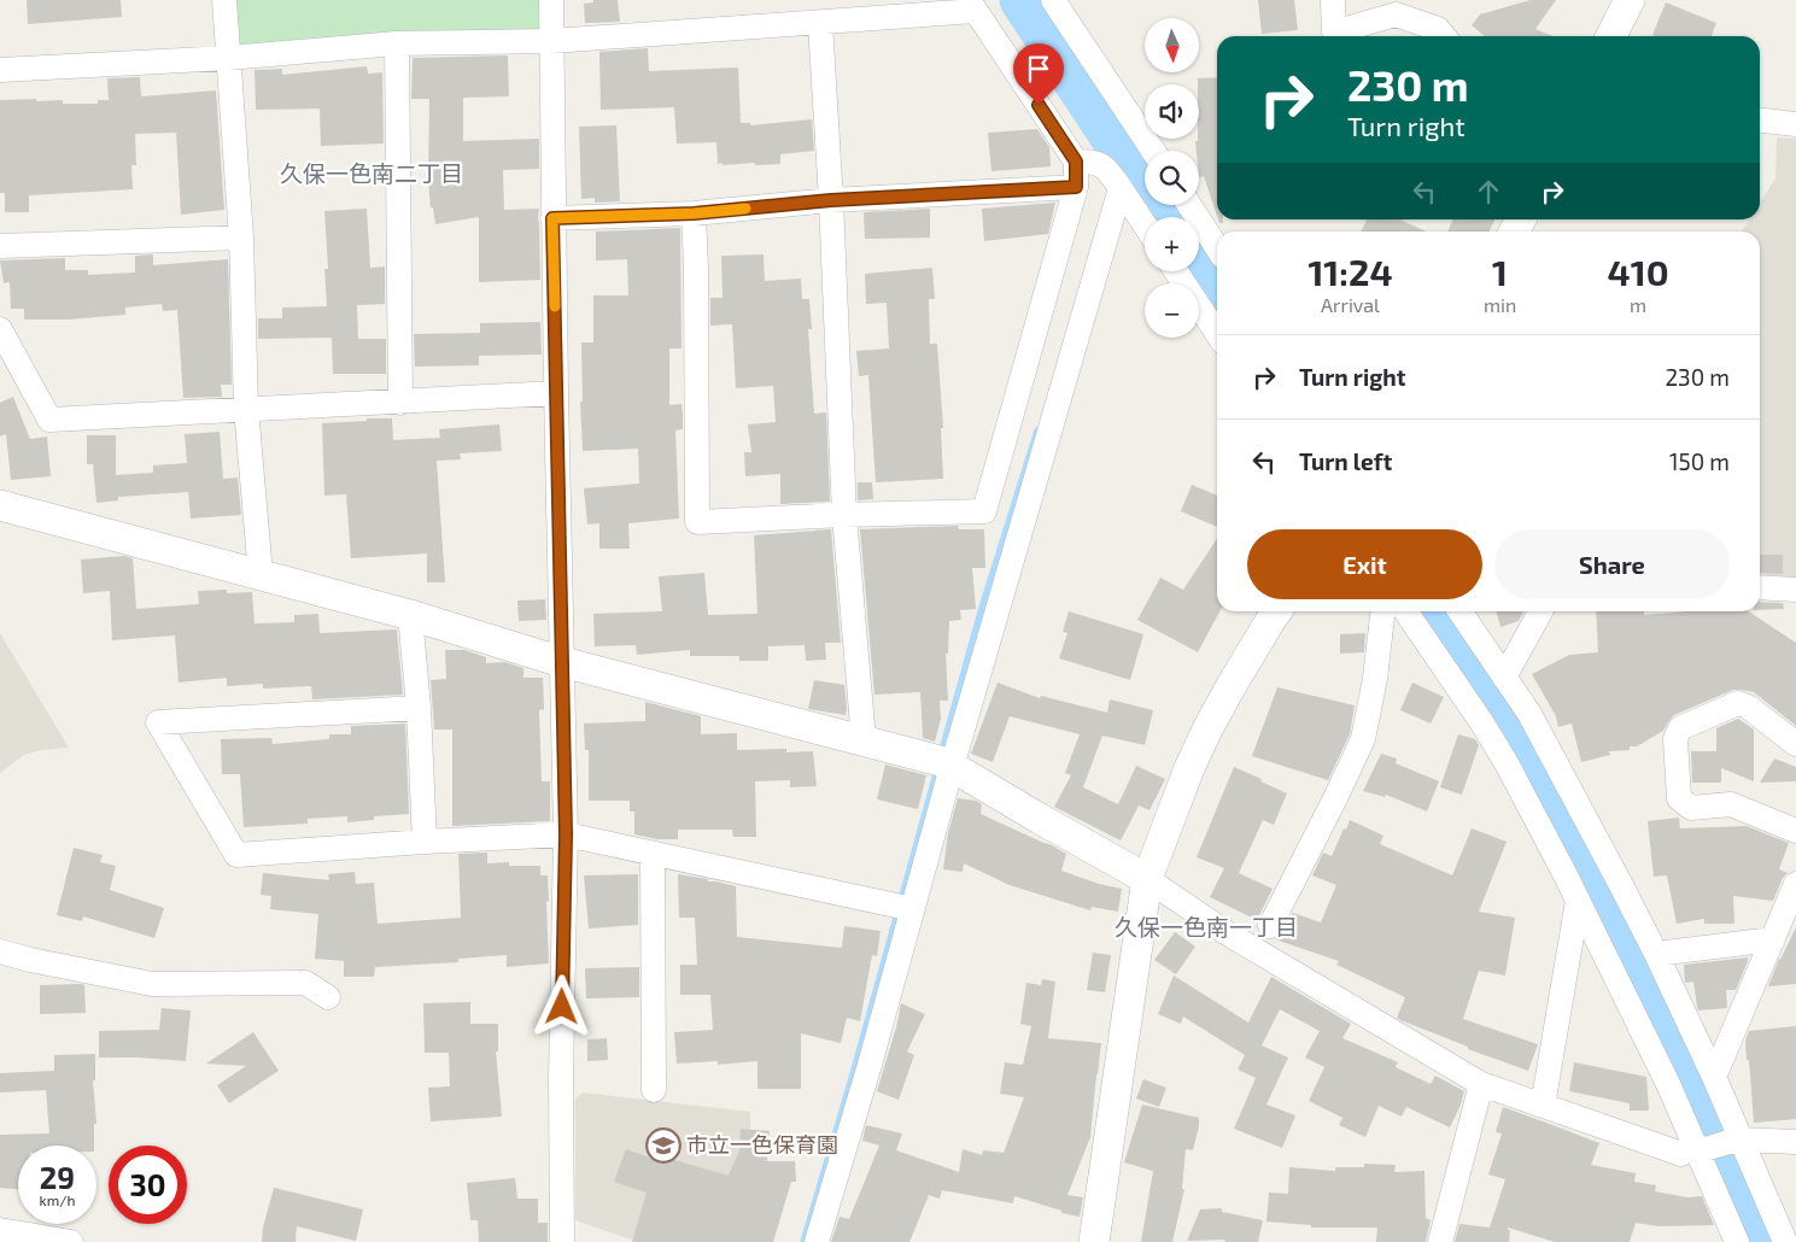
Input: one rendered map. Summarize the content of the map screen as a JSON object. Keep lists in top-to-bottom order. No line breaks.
{"districts":["久保一色南二丁目","久保一色南一丁目"],"places":{"school or university":["市立一色保育園"]},"north":"bottom","page":{"map_buttons":["+","−"],"turn":["230 m","Turn right"],"eta":["11:24","Arrival","1","min","410","m"],"list":[{"name":"Turn right","value":"230 m"},{"name":"Turn left","value":"150 m"}],"buttons":["Exit","Share"],"speed":"29 km/h","limit":"30"}}
